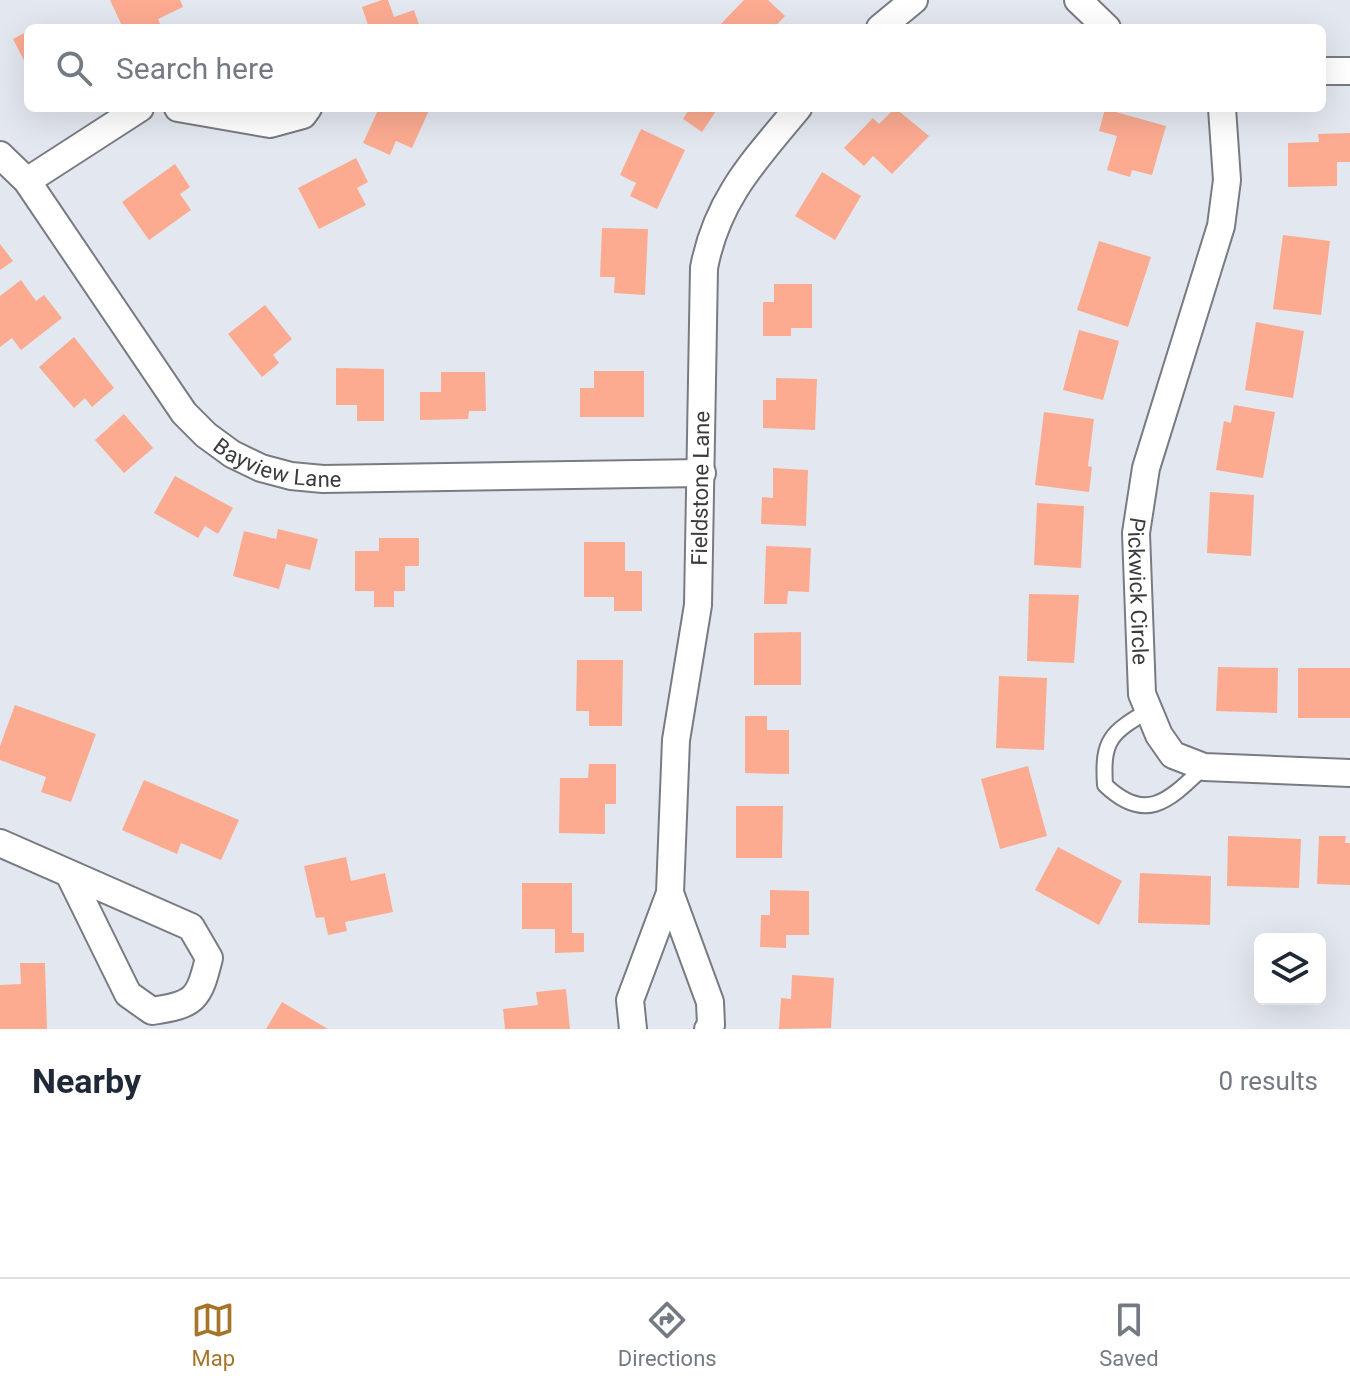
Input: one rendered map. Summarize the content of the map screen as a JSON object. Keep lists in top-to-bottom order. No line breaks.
{"streets":{"street":["Bayview Lane","Fieldstone Lane","Pickwick Circle"]},"crossings":[["Bayview Lane","Fieldstone Lane"]],"page":{"search":"Search here","heading":["Nearby","0 results"],"nav":["Map","Directions","Saved"]}}
